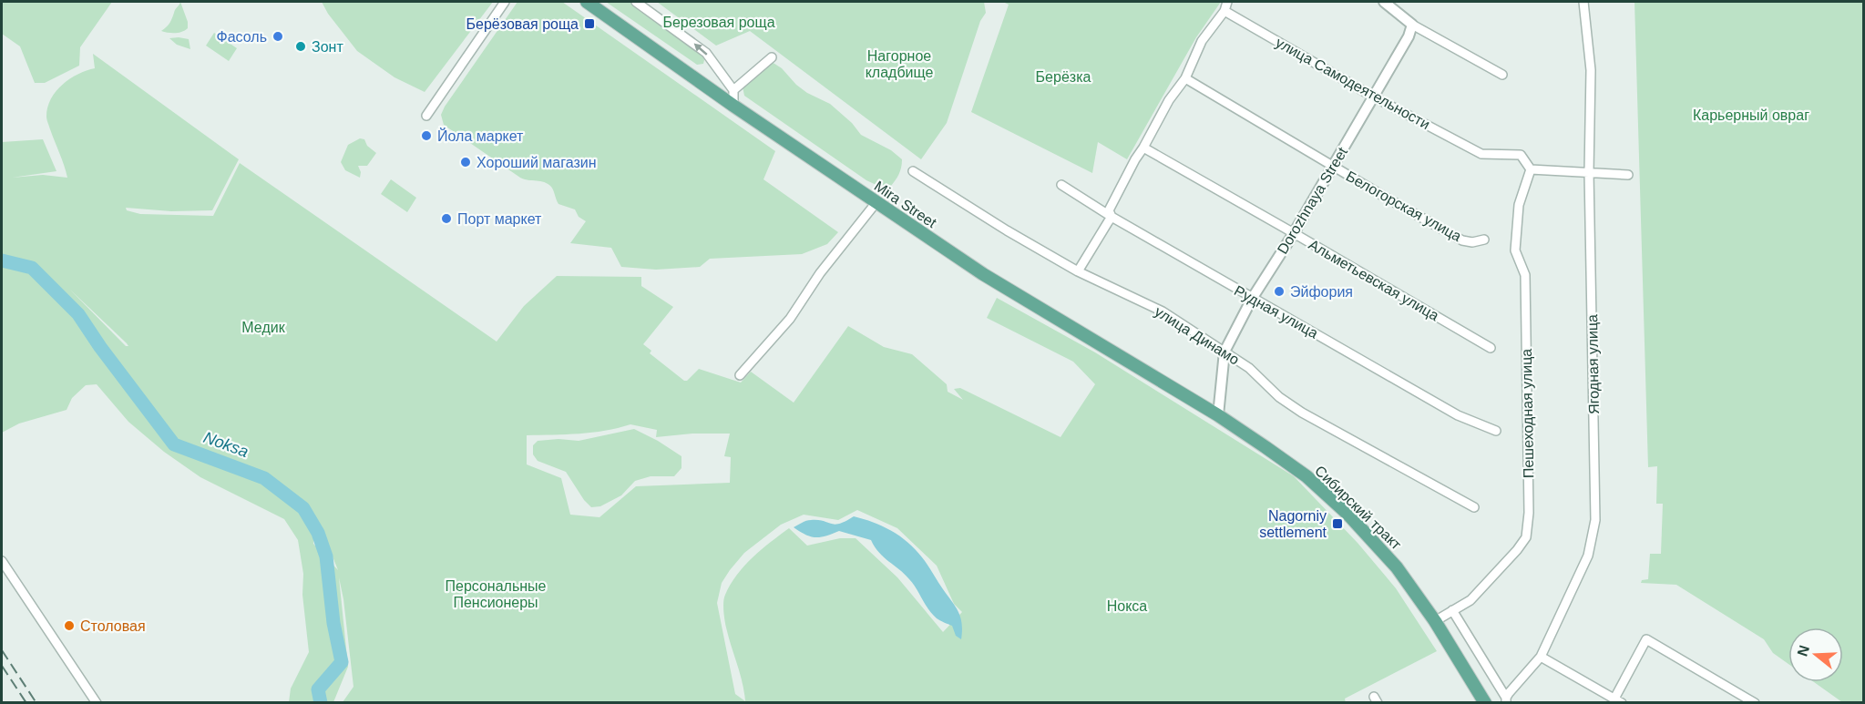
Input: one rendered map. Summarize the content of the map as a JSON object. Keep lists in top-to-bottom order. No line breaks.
{"streets":{"main road":["Mira Street","Сибирский тракт"],"street":["улица Самодеятельности","Dorozhnaya Street","Белогорская улица","Альметьевская улица","Рудная улица","улица Динамо","Ягодная улица","Пешеходная улица"]},"crossings":[["улица Самодеятельности","Dorozhnaya Street"],["улица Самодеятельности","Пешеходная улица"],["Dorozhnaya Street","Mira Street"],["Dorozhnaya Street","Белогорская улица"],["Dorozhnaya Street","Альметьевская улица"],["Dorozhnaya Street","Рудная улица"],["Dorozhnaya Street","улица Динамо"],["Dorozhnaya Street","Сибирский тракт"],["Mira Street","Сибирский тракт"],["Пешеходная улица","Сибирский тракт"]],"water":["Noksa"],"parks":["Березовая роща","Нагорное кладбище","Берёзка","Карьерный овраг","Медик","Персональные Пенсионеры","Нокса"],"places":{"transit":["Берёзовая роща","Nagorniy settlement"],"other":["Фасоль","Зонт","Йола маркет","Хороший магазин","Порт маркет","Эйфория","Столовая"]},"north":"left"}
